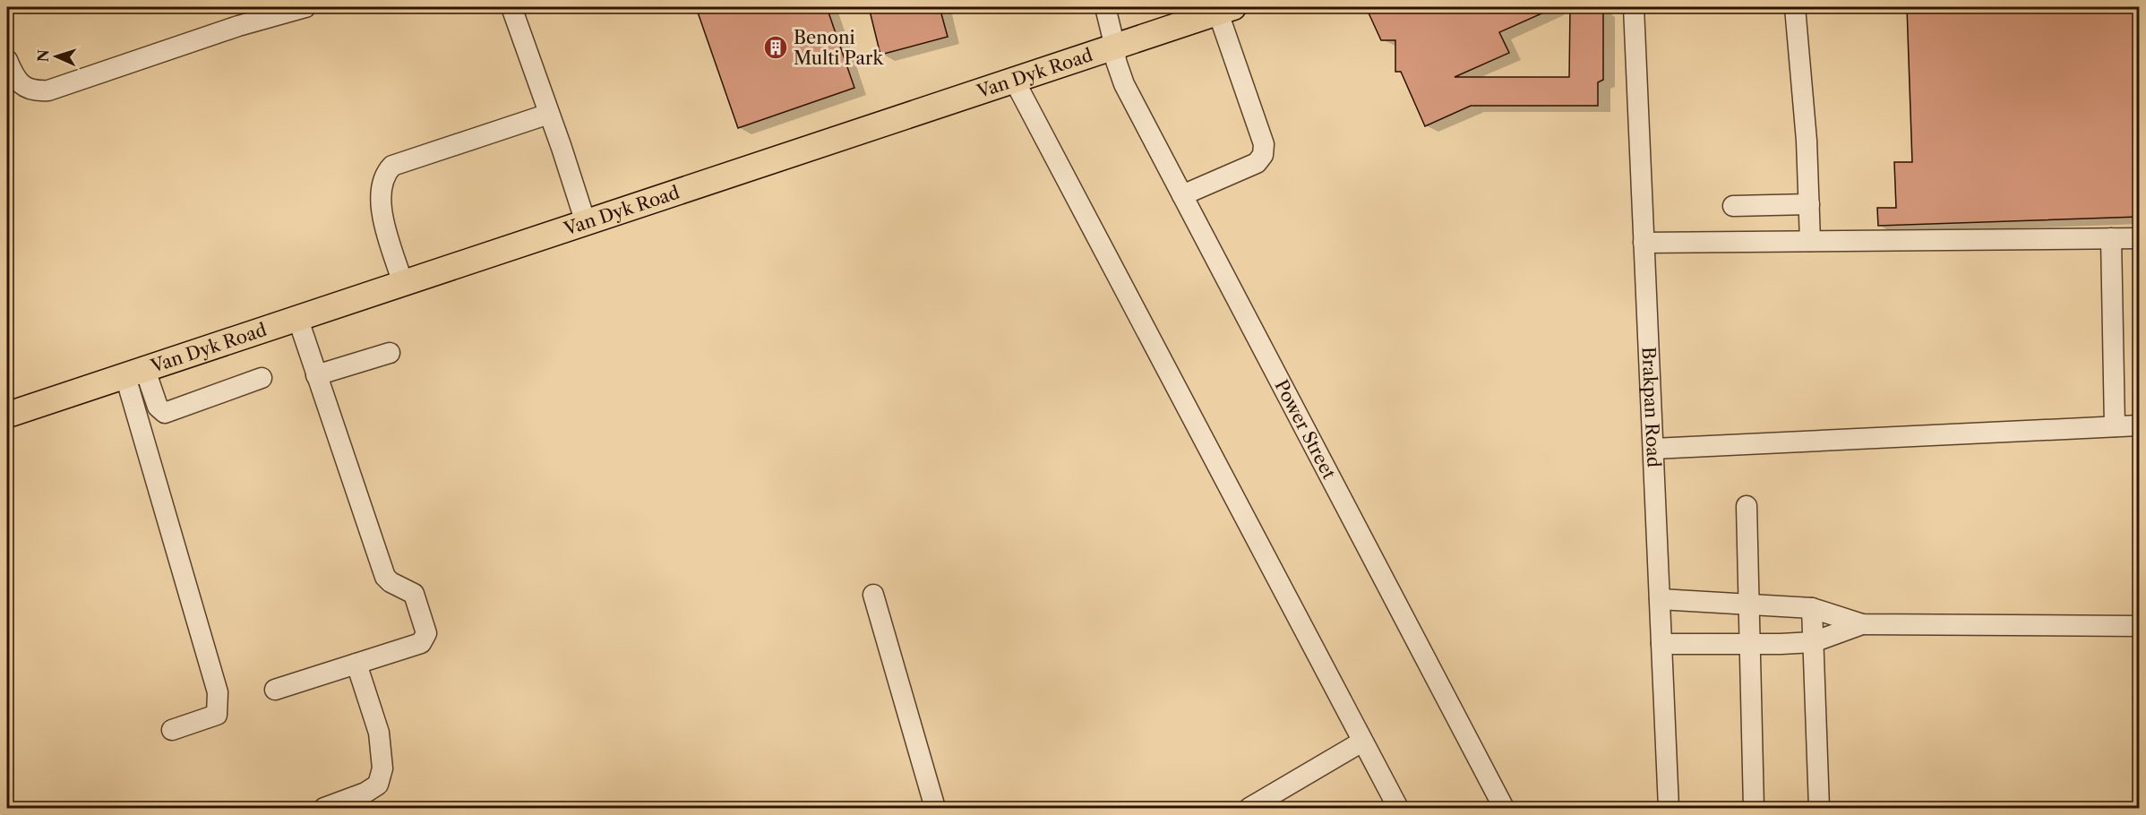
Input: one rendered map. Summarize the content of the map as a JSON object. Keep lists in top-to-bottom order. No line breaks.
{"streets":{"main road":["Van Dyk Road"],"street":["Brakpan Road","Power Street"]},"crossings":[["Van Dyk Road","Power Street"]],"places":{"building":["Benoni Multi Park"]},"north":"left"}
